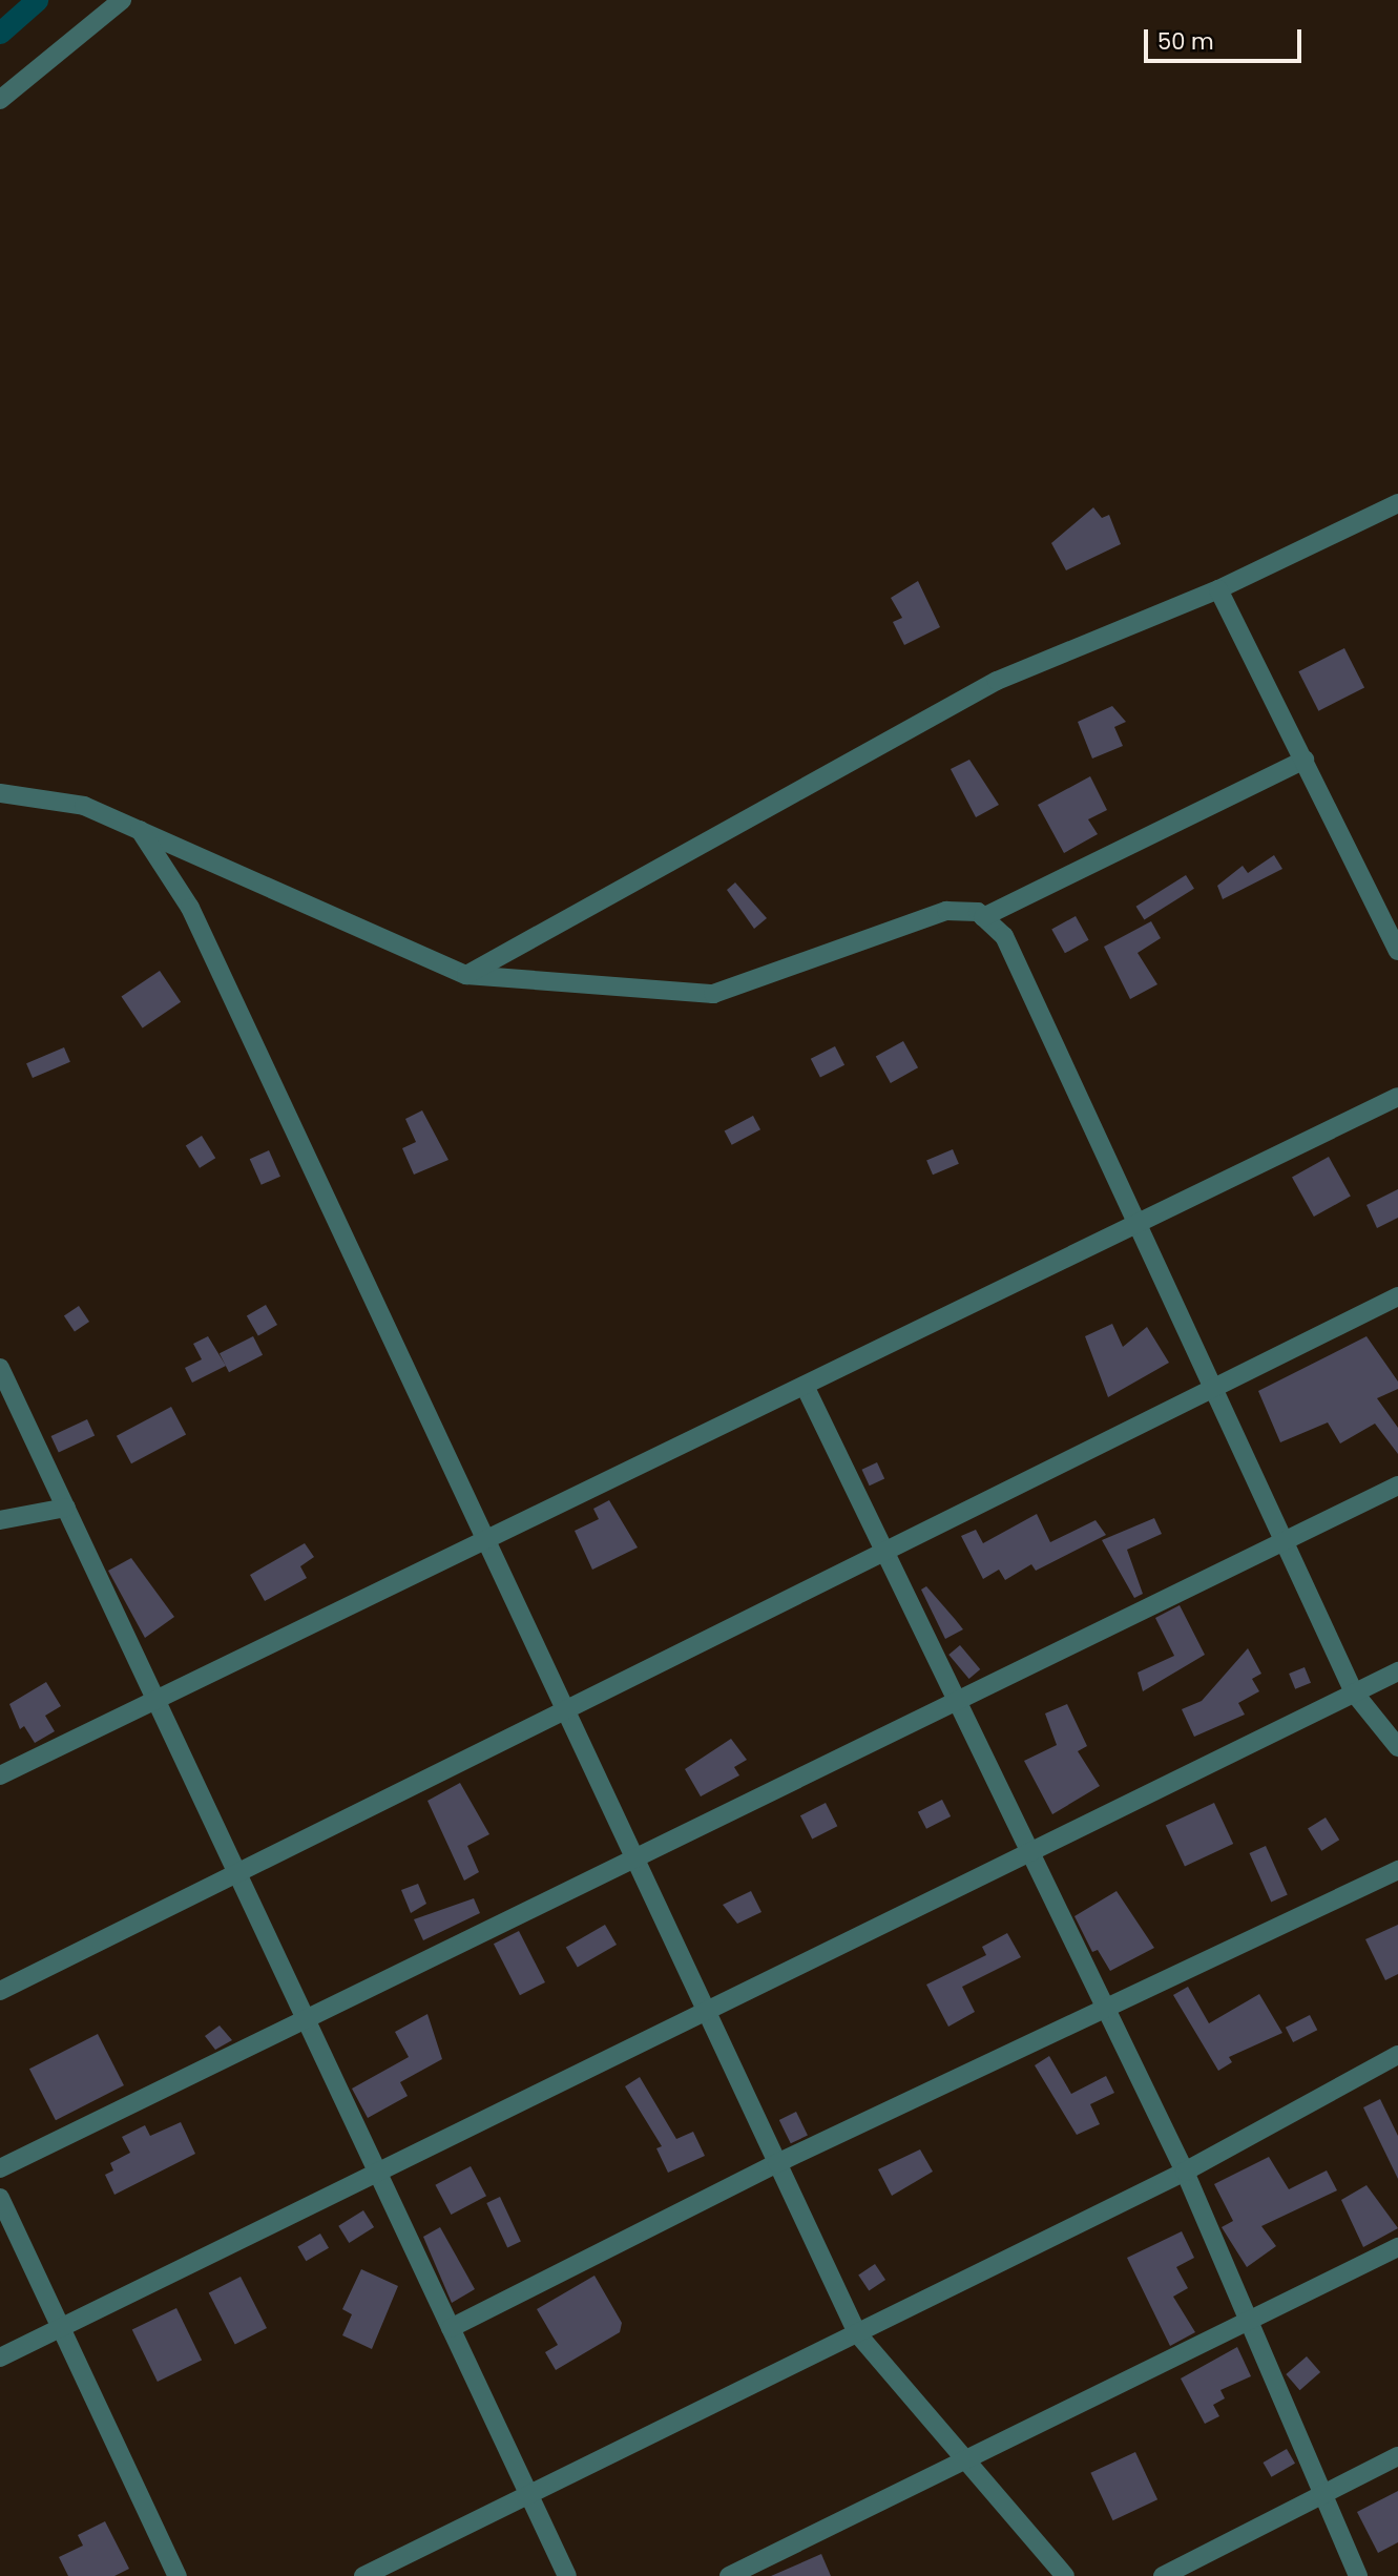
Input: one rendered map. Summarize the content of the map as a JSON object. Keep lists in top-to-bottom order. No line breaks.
{"scale_bar":"50 m"}
